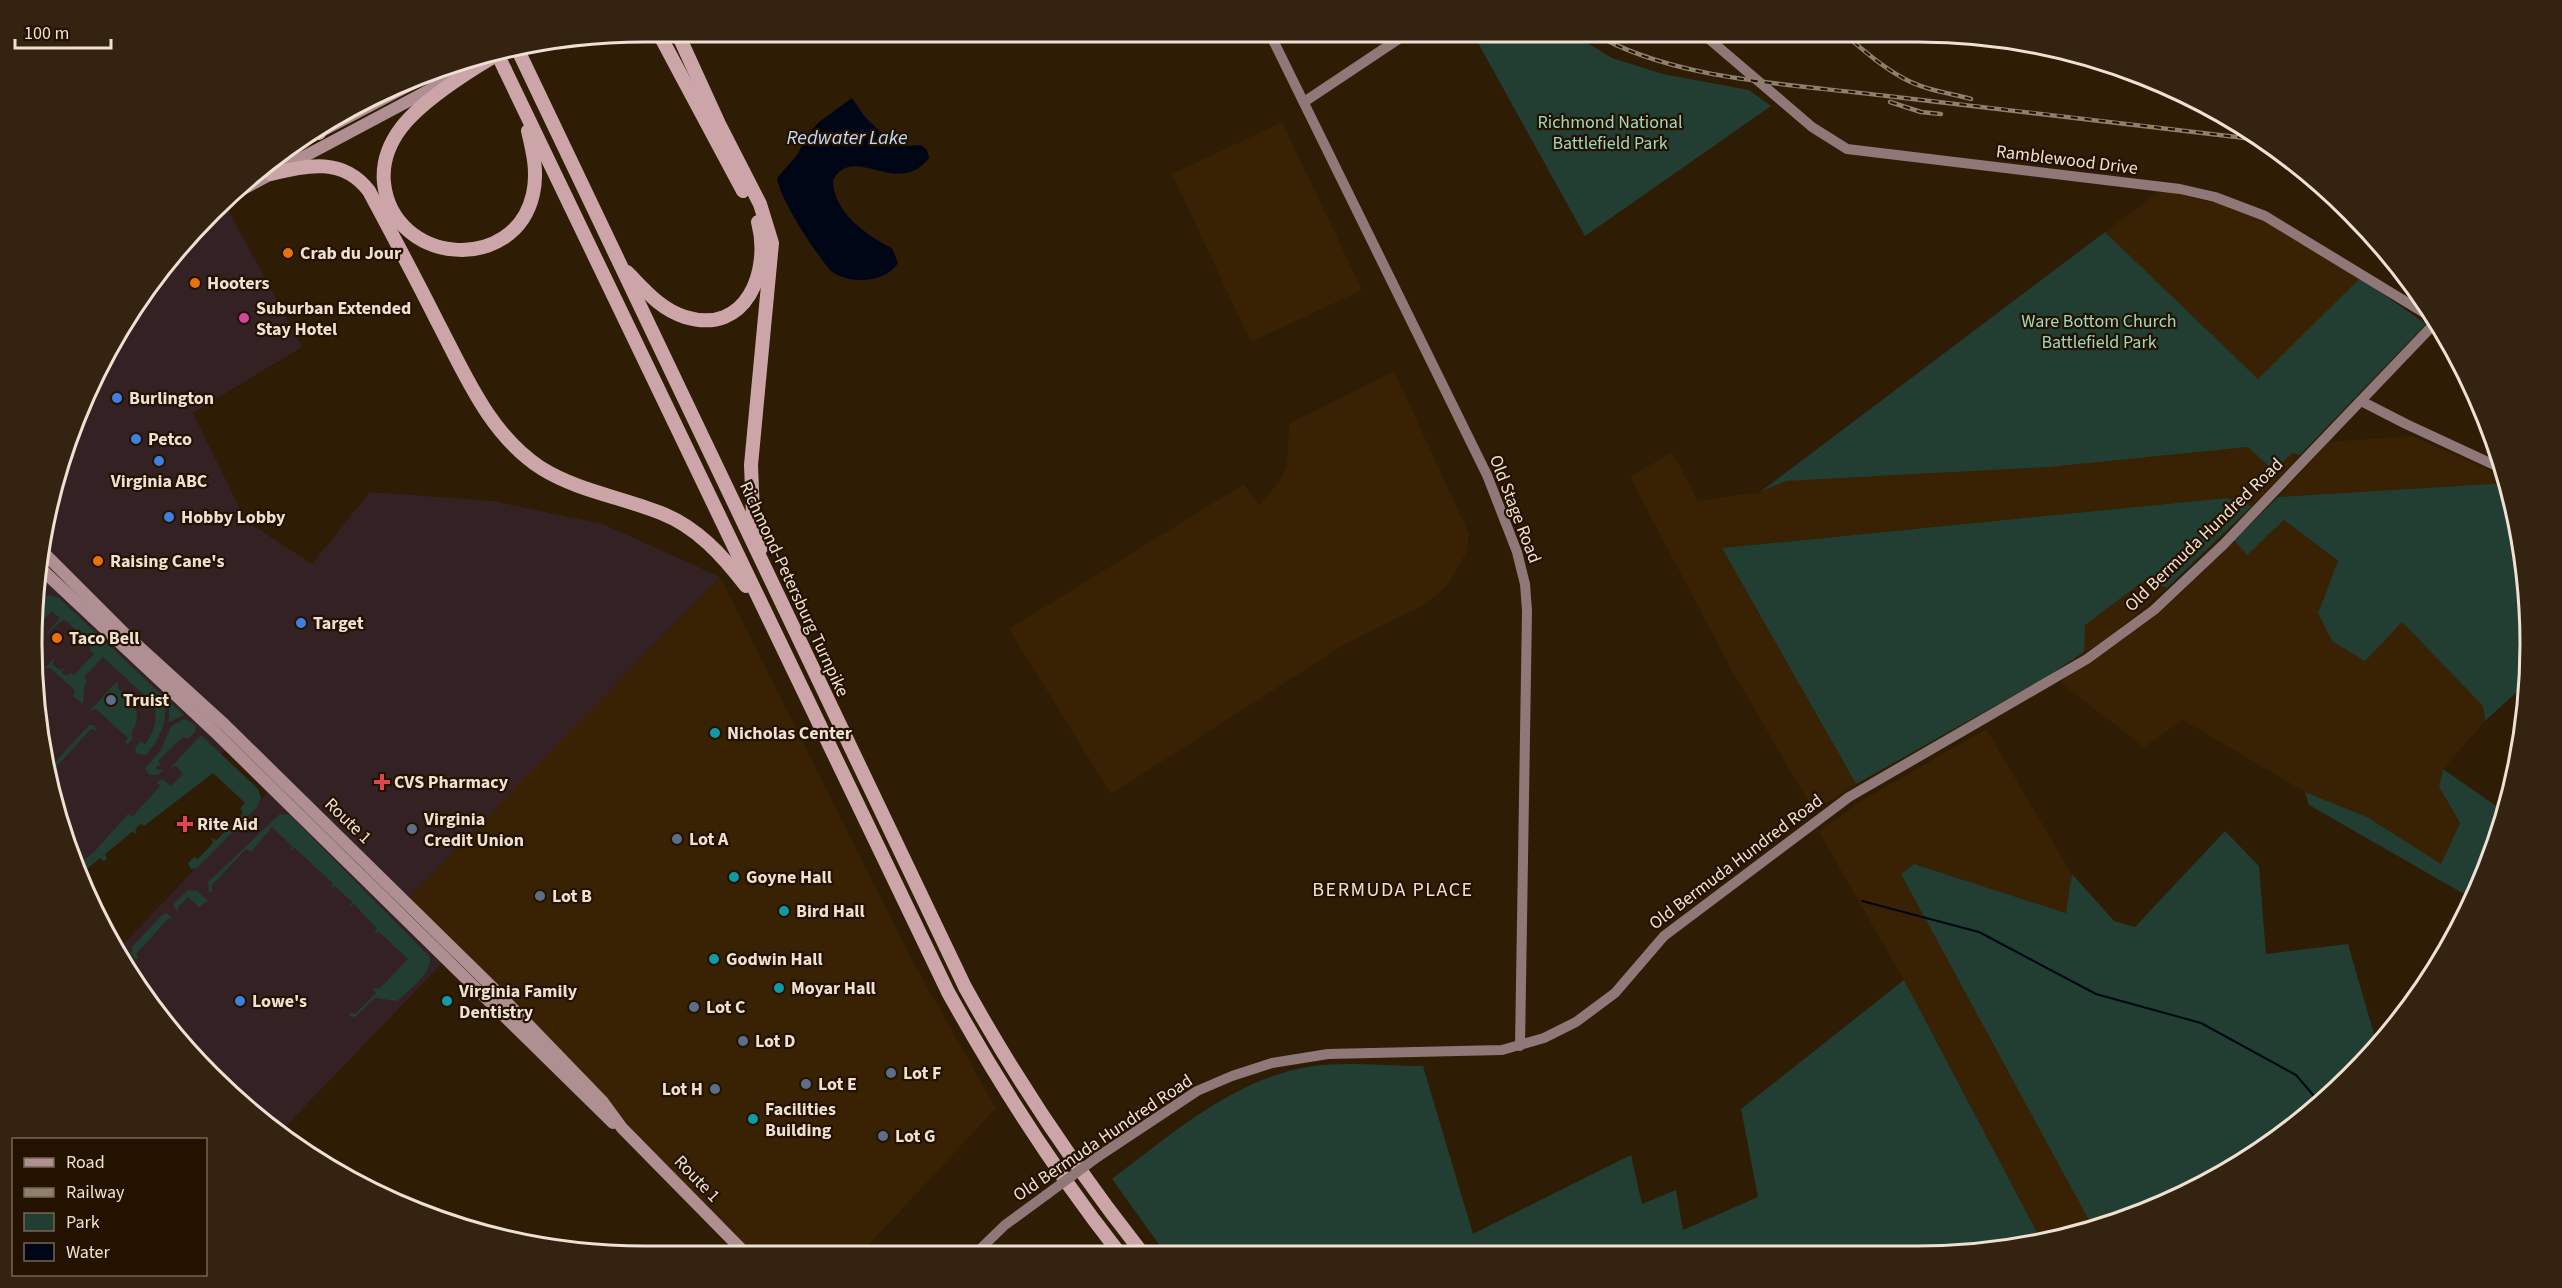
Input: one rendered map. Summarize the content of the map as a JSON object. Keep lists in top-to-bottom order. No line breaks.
{"streets":{"highway":["Richmond-Petersburg Turnpike"],"main road":["Route 1"],"street":["Ramblewood Drive","Old Stage Road","Old Bermuda Hundred Road"]},"crossings":[["Old Stage Road","Old Bermuda Hundred Road"]],"districts":["BERMUDA PLACE"],"water":["Redwater Lake"],"parks":["Richmond National Battlefield Park","Ware Bottom Church Battlefield Park"],"places":{"other":["Crab du Jour","Hooters","Suburban Extended Stay Hotel","Burlington","Petco","Virginia ABC","Hobby Lobby","Raising Cane's","Target","Taco Bell","Truist","Nicholas Center","Virginia Credit Union","Lot A","Goyne Hall","Lot B","Bird Hall","Godwin Hall","Moyar Hall","Lowe's","Virginia Family Dentistry","Lot C","Lot D","Lot F","Lot E","Lot H","Facilities Building","Lot G"],"health":["CVS Pharmacy","Rite Aid"]},"legend":["Road","Railway","Park","Water"],"scale_bar":"100 m"}
